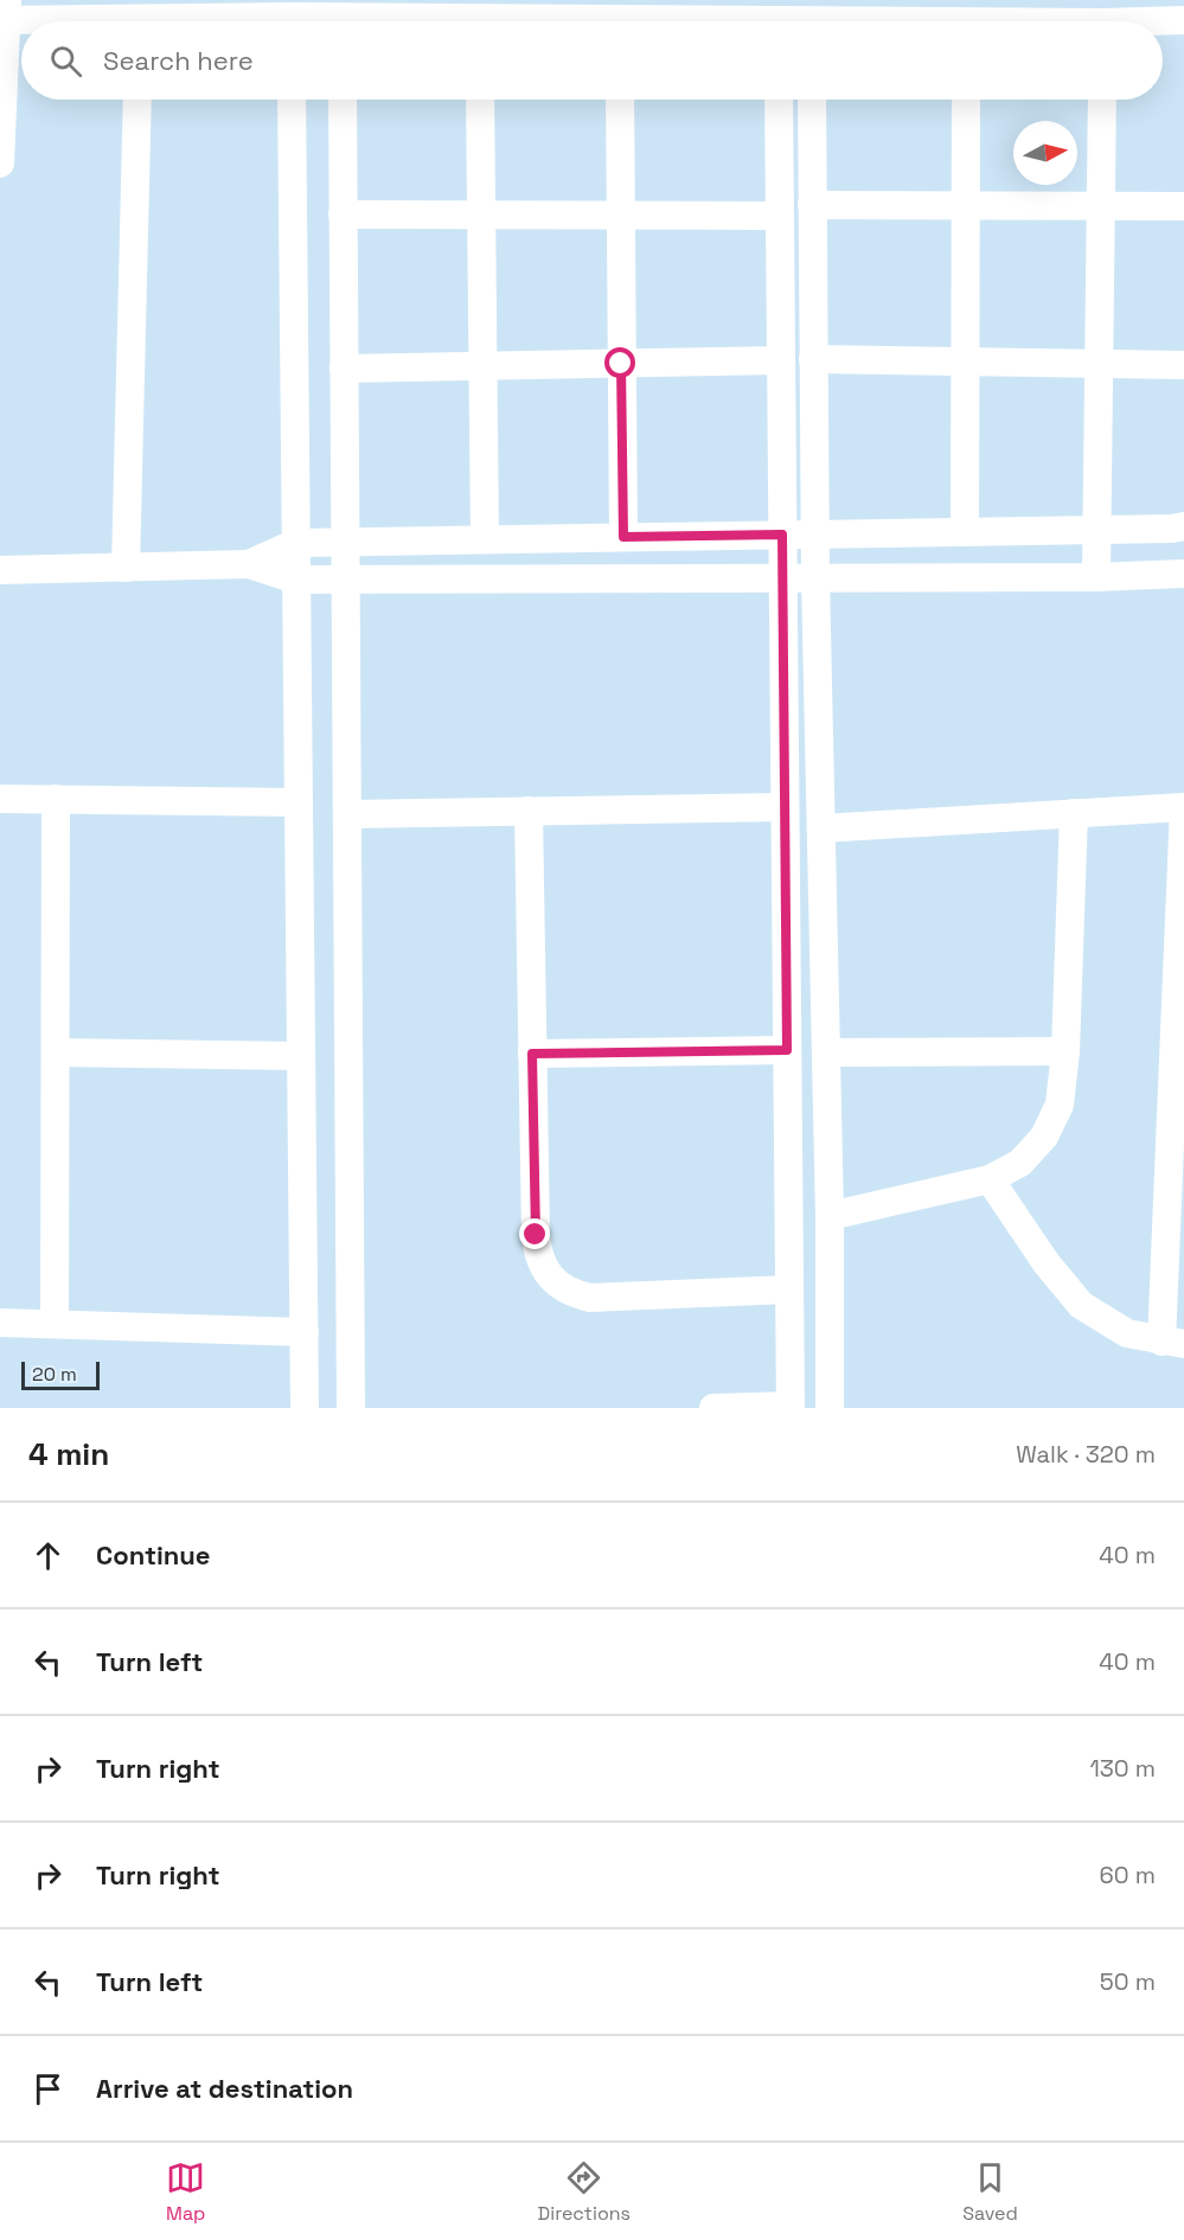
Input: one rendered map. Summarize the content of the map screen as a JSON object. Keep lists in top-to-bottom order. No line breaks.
{"scale_bar":"20 m","north":"right","page":{"search":"Search here","scale":"20 m","heading":["4 min","Walk · 320 m"],"list":[["Continue","40 m"],["Turn left","40 m"],["Turn right","130 m"],["Turn right","60 m"],["Turn left","50 m"],"Arrive at destination"],"nav":["Map","Directions","Saved"]}}
